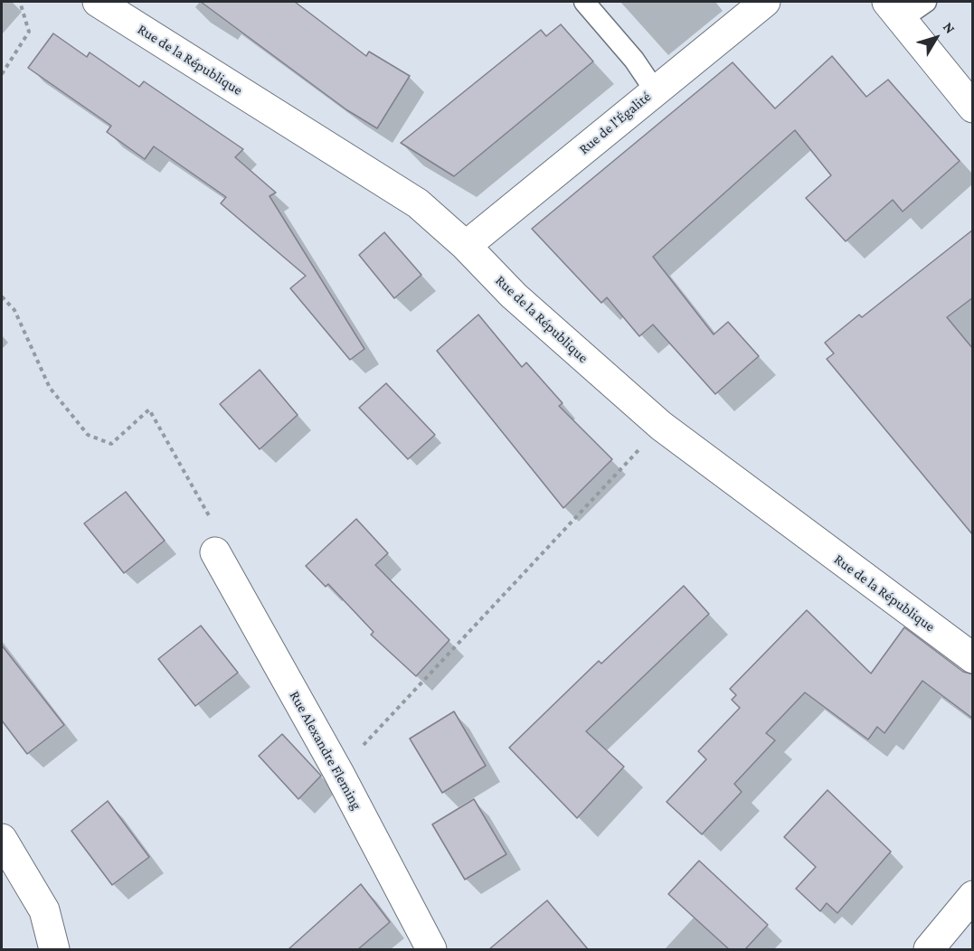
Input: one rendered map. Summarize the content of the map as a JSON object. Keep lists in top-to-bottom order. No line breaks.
{"streets":{"street":["Rue de la République","Rue de l'Égalité","Rue Alexandre Fleming"]},"crossings":[["Rue de la République","Rue de l'Égalité"]],"north":"top right"}
